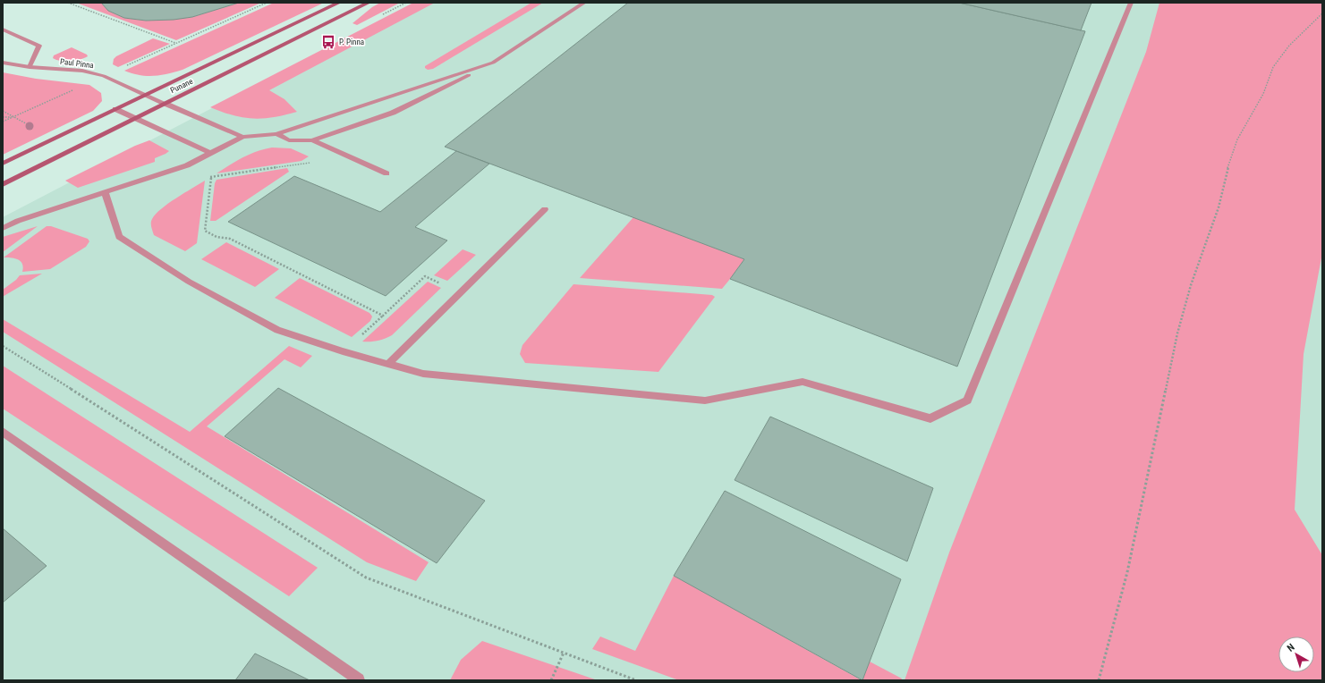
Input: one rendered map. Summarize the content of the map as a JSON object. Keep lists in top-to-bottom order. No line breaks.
{"streets":{"main road":["Punane"],"street":["Paul Pinna"]},"crossings":[["Paul Pinna","Punane"]],"places":{"bus stop":["P. Pinna"]},"north":"top left"}
